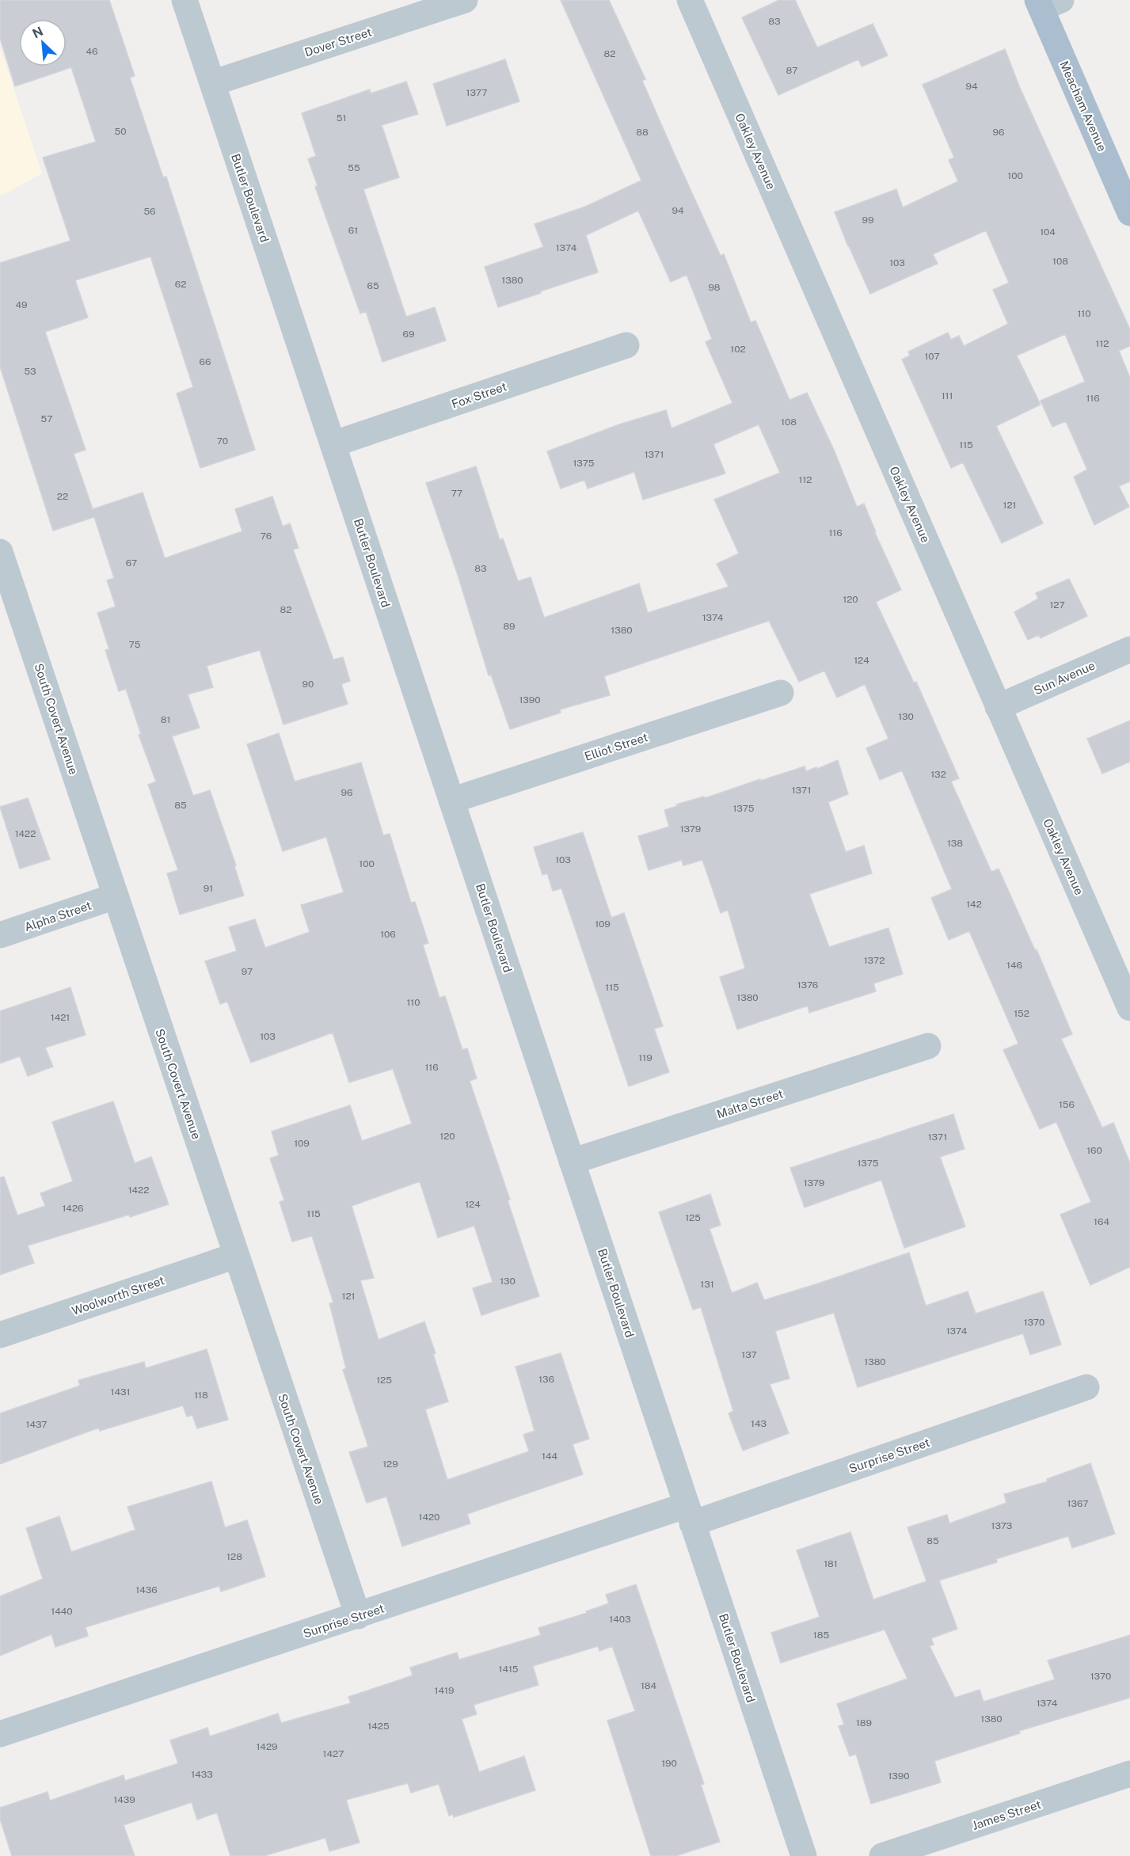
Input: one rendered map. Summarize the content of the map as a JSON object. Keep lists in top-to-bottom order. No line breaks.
{"streets":{"main road":["Meacham Avenue"],"street":["Dover Street","Oakley Avenue","Butler Boulevard","Fox Street","Sun Avenue","South Covert Avenue","Elliot Street","Alpha Street","Malta Street","Woolworth Street","Surprise Street","James Street"]},"crossings":[["Dover Street","Butler Boulevard"],["Oakley Avenue","Sun Avenue"],["Butler Boulevard","Fox Street"],["Butler Boulevard","Elliot Street"],["Butler Boulevard","Malta Street"],["Butler Boulevard","Surprise Street"],["South Covert Avenue","Alpha Street"],["South Covert Avenue","Woolworth Street"],["South Covert Avenue","Surprise Street"]],"house_numbers":["83","46","82","87","94","1377","51","50","88","96","55","100","94","56","99","61","104","1374","108","103","1380","62","65","98","49","110","69","112","102","107","66","53","111","116","57","108","70","115","1371","1375","112","77","22","121","116","76","67","83","120","127","82","1374","89","1380","75","124","90","1390","130","81","132","1371","96","85","1375","1379","1422","138","103","100","91","142","109","106","1372","146","97","1376","115","1380","110","152","1421","103","119","116","156","120","1371","109","160","1375","1379","1422","124","1426","115","125","164","130","131","121","1370","1374","137","1380","136","125","1431","118","143","1437","144","129","1367","1420","1373","85","128","181","1436","1440","1403","185","1415","1370","184","1419","1374","1380","189","1425","1429","1427","190","1433","1390","1439"],"north":"top left"}
